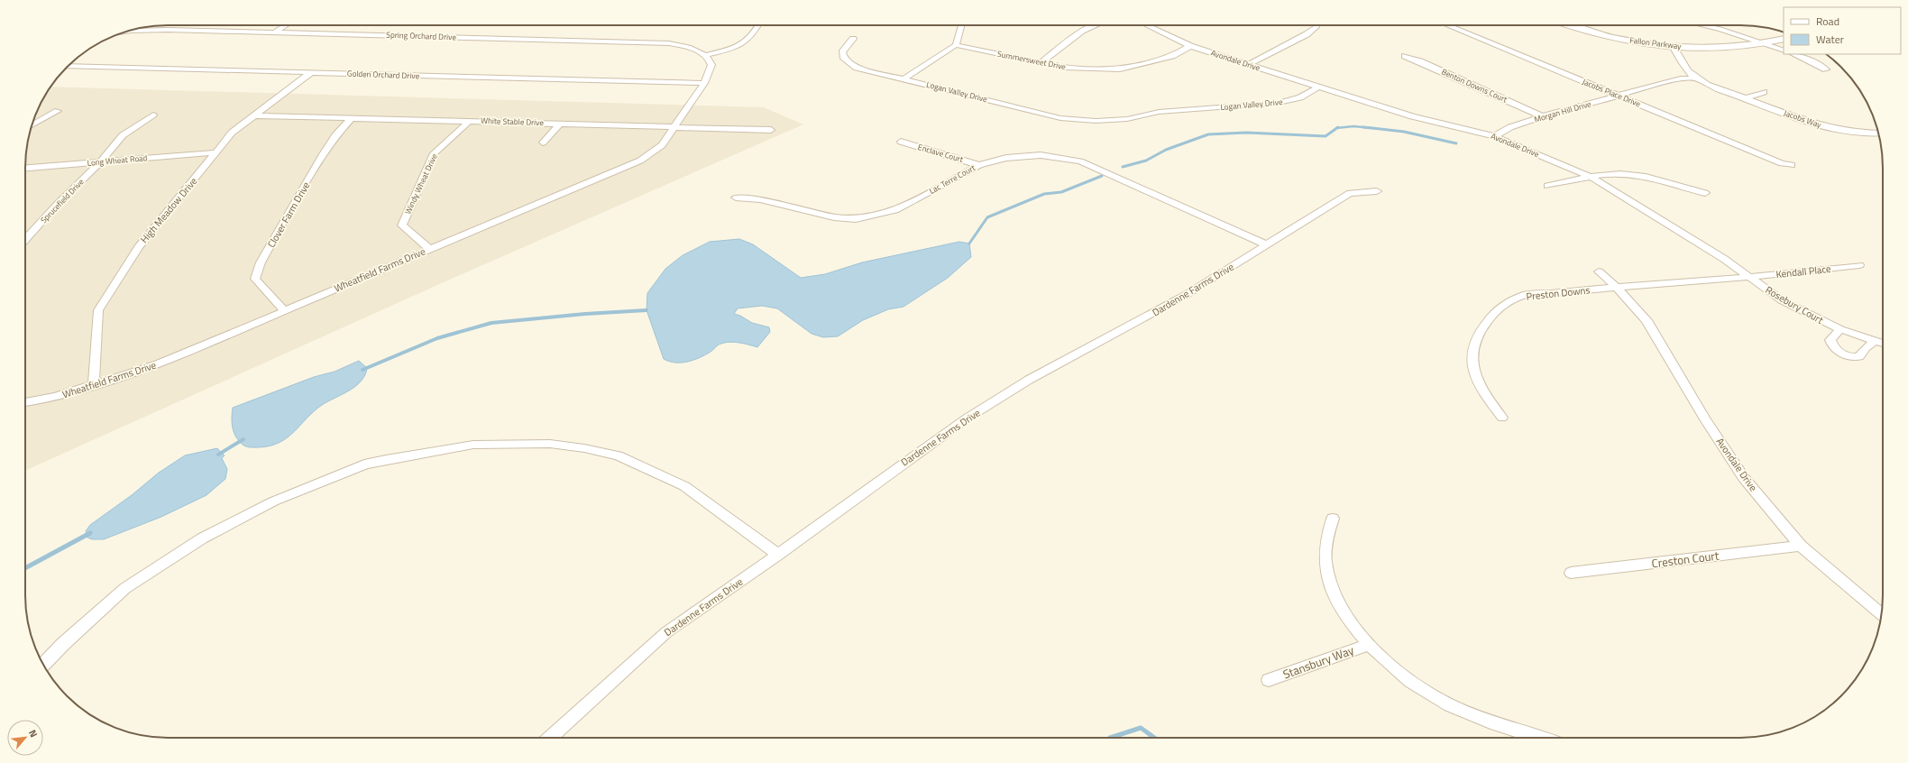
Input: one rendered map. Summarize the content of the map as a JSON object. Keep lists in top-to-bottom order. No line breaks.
{"streets":{"street":["Spring Orchard Drive","Fallon Parkway","Summersweet Drive","Avondale Drive","Golden Orchard Drive","Benton Downs Court","Logan Valley Drive","Jacobs Place Drive","Morgan Hill Drive","Jacobs Way","White Stable Drive","Enclave Court","Long Wheat Road","Lac Terre Court","Windy Wheat Drive","Sprucefield Drive","High Meadow Drive","Clover Farm Drive","Wheatfield Farms Drive","Kendall Place","Dardenne Farms Drive","Preston Downs","Rosebury Court","Creston Court","Stansbury Way"]},"crossings":[["Fallon Parkway","Jacobs Way"],["Summersweet Drive","Avondale Drive"],["Avondale Drive","Logan Valley Drive"],["Avondale Drive","Morgan Hill Drive"],["Avondale Drive","Kendall Place"],["Avondale Drive","Preston Downs"],["Avondale Drive","Rosebury Court"],["Avondale Drive","Creston Court"],["Golden Orchard Drive","High Meadow Drive"],["Golden Orchard Drive","Wheatfield Farms Drive"],["Benton Downs Court","Morgan Hill Drive"],["Jacobs Place Drive","Morgan Hill Drive"],["Morgan Hill Drive","Jacobs Way"],["White Stable Drive","Windy Wheat Drive"],["White Stable Drive","High Meadow Drive"],["White Stable Drive","Clover Farm Drive"],["White Stable Drive","Wheatfield Farms Drive"],["Enclave Court","Lac Terre Court"],["Long Wheat Road","Sprucefield Drive"],["Long Wheat Road","High Meadow Drive"],["Lac Terre Court","Dardenne Farms Drive"],["Windy Wheat Drive","Wheatfield Farms Drive"],["High Meadow Drive","Wheatfield Farms Drive"],["Clover Farm Drive","Wheatfield Farms Drive"],["Kendall Place","Rosebury Court"]],"legend":["Road","Water"],"north":"top right"}
